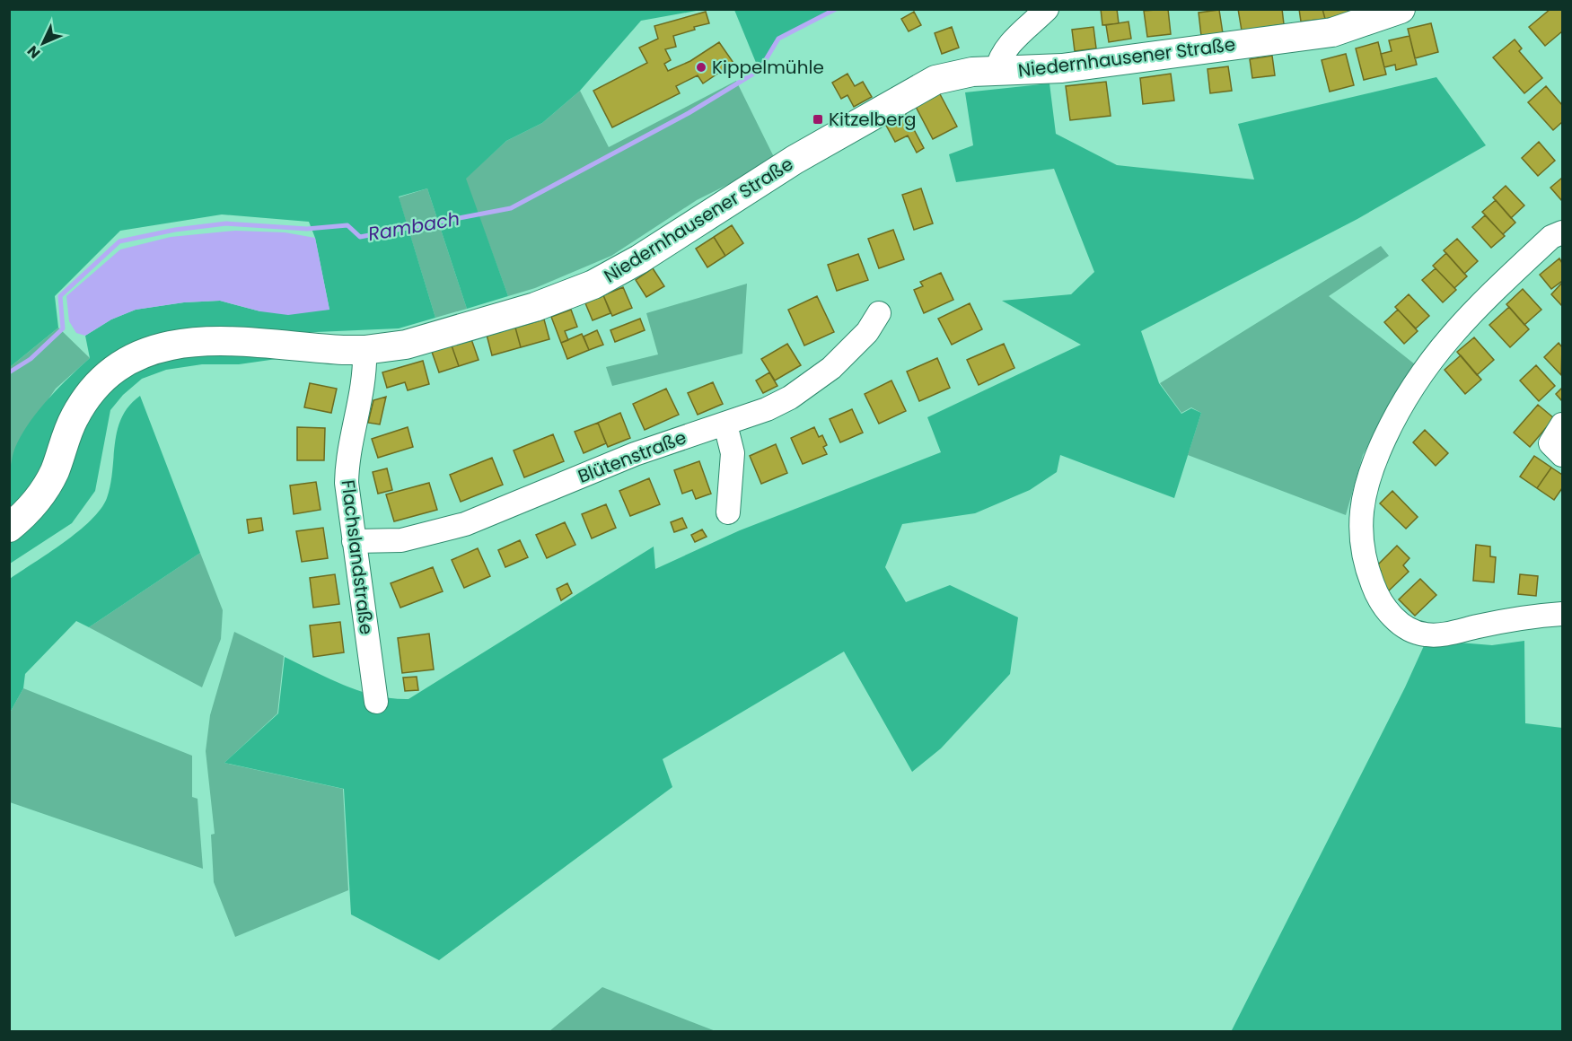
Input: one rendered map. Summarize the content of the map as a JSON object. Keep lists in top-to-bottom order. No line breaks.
{"streets":{"main road":["Niedernhausener Straße"],"street":["Blütenstraße","Flachslandstraße"]},"crossings":[["Niedernhausener Straße","Flachslandstraße"],["Blütenstraße","Flachslandstraße"]],"water":["Rambach"],"places":{"other":["Kippelmühle"],"transit":["Kitzelberg"]},"north":"bottom left"}
